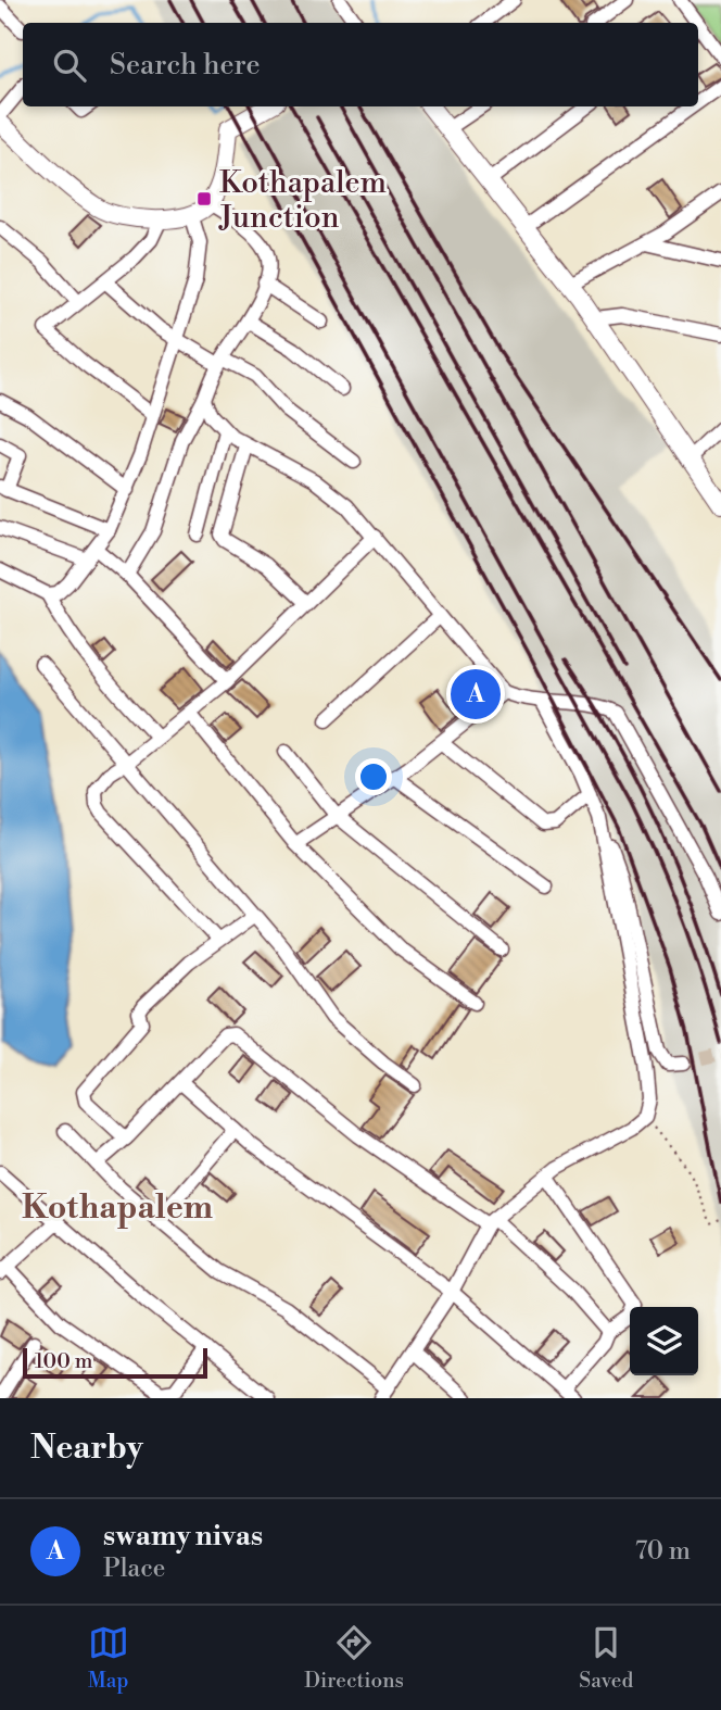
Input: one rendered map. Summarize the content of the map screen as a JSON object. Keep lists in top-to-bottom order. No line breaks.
{"districts":["Kothapalem"],"places":{"transit":["Kothapalem Junction"]},"scale_bar":"100 m","page":{"search":"Search here","pins":"A","scale":"100 m","heading":"Nearby","list":[{"mark":"A","name":"swamy nivas","note":"Place","value":"70 m"}],"nav":["Map","Directions","Saved"]}}
